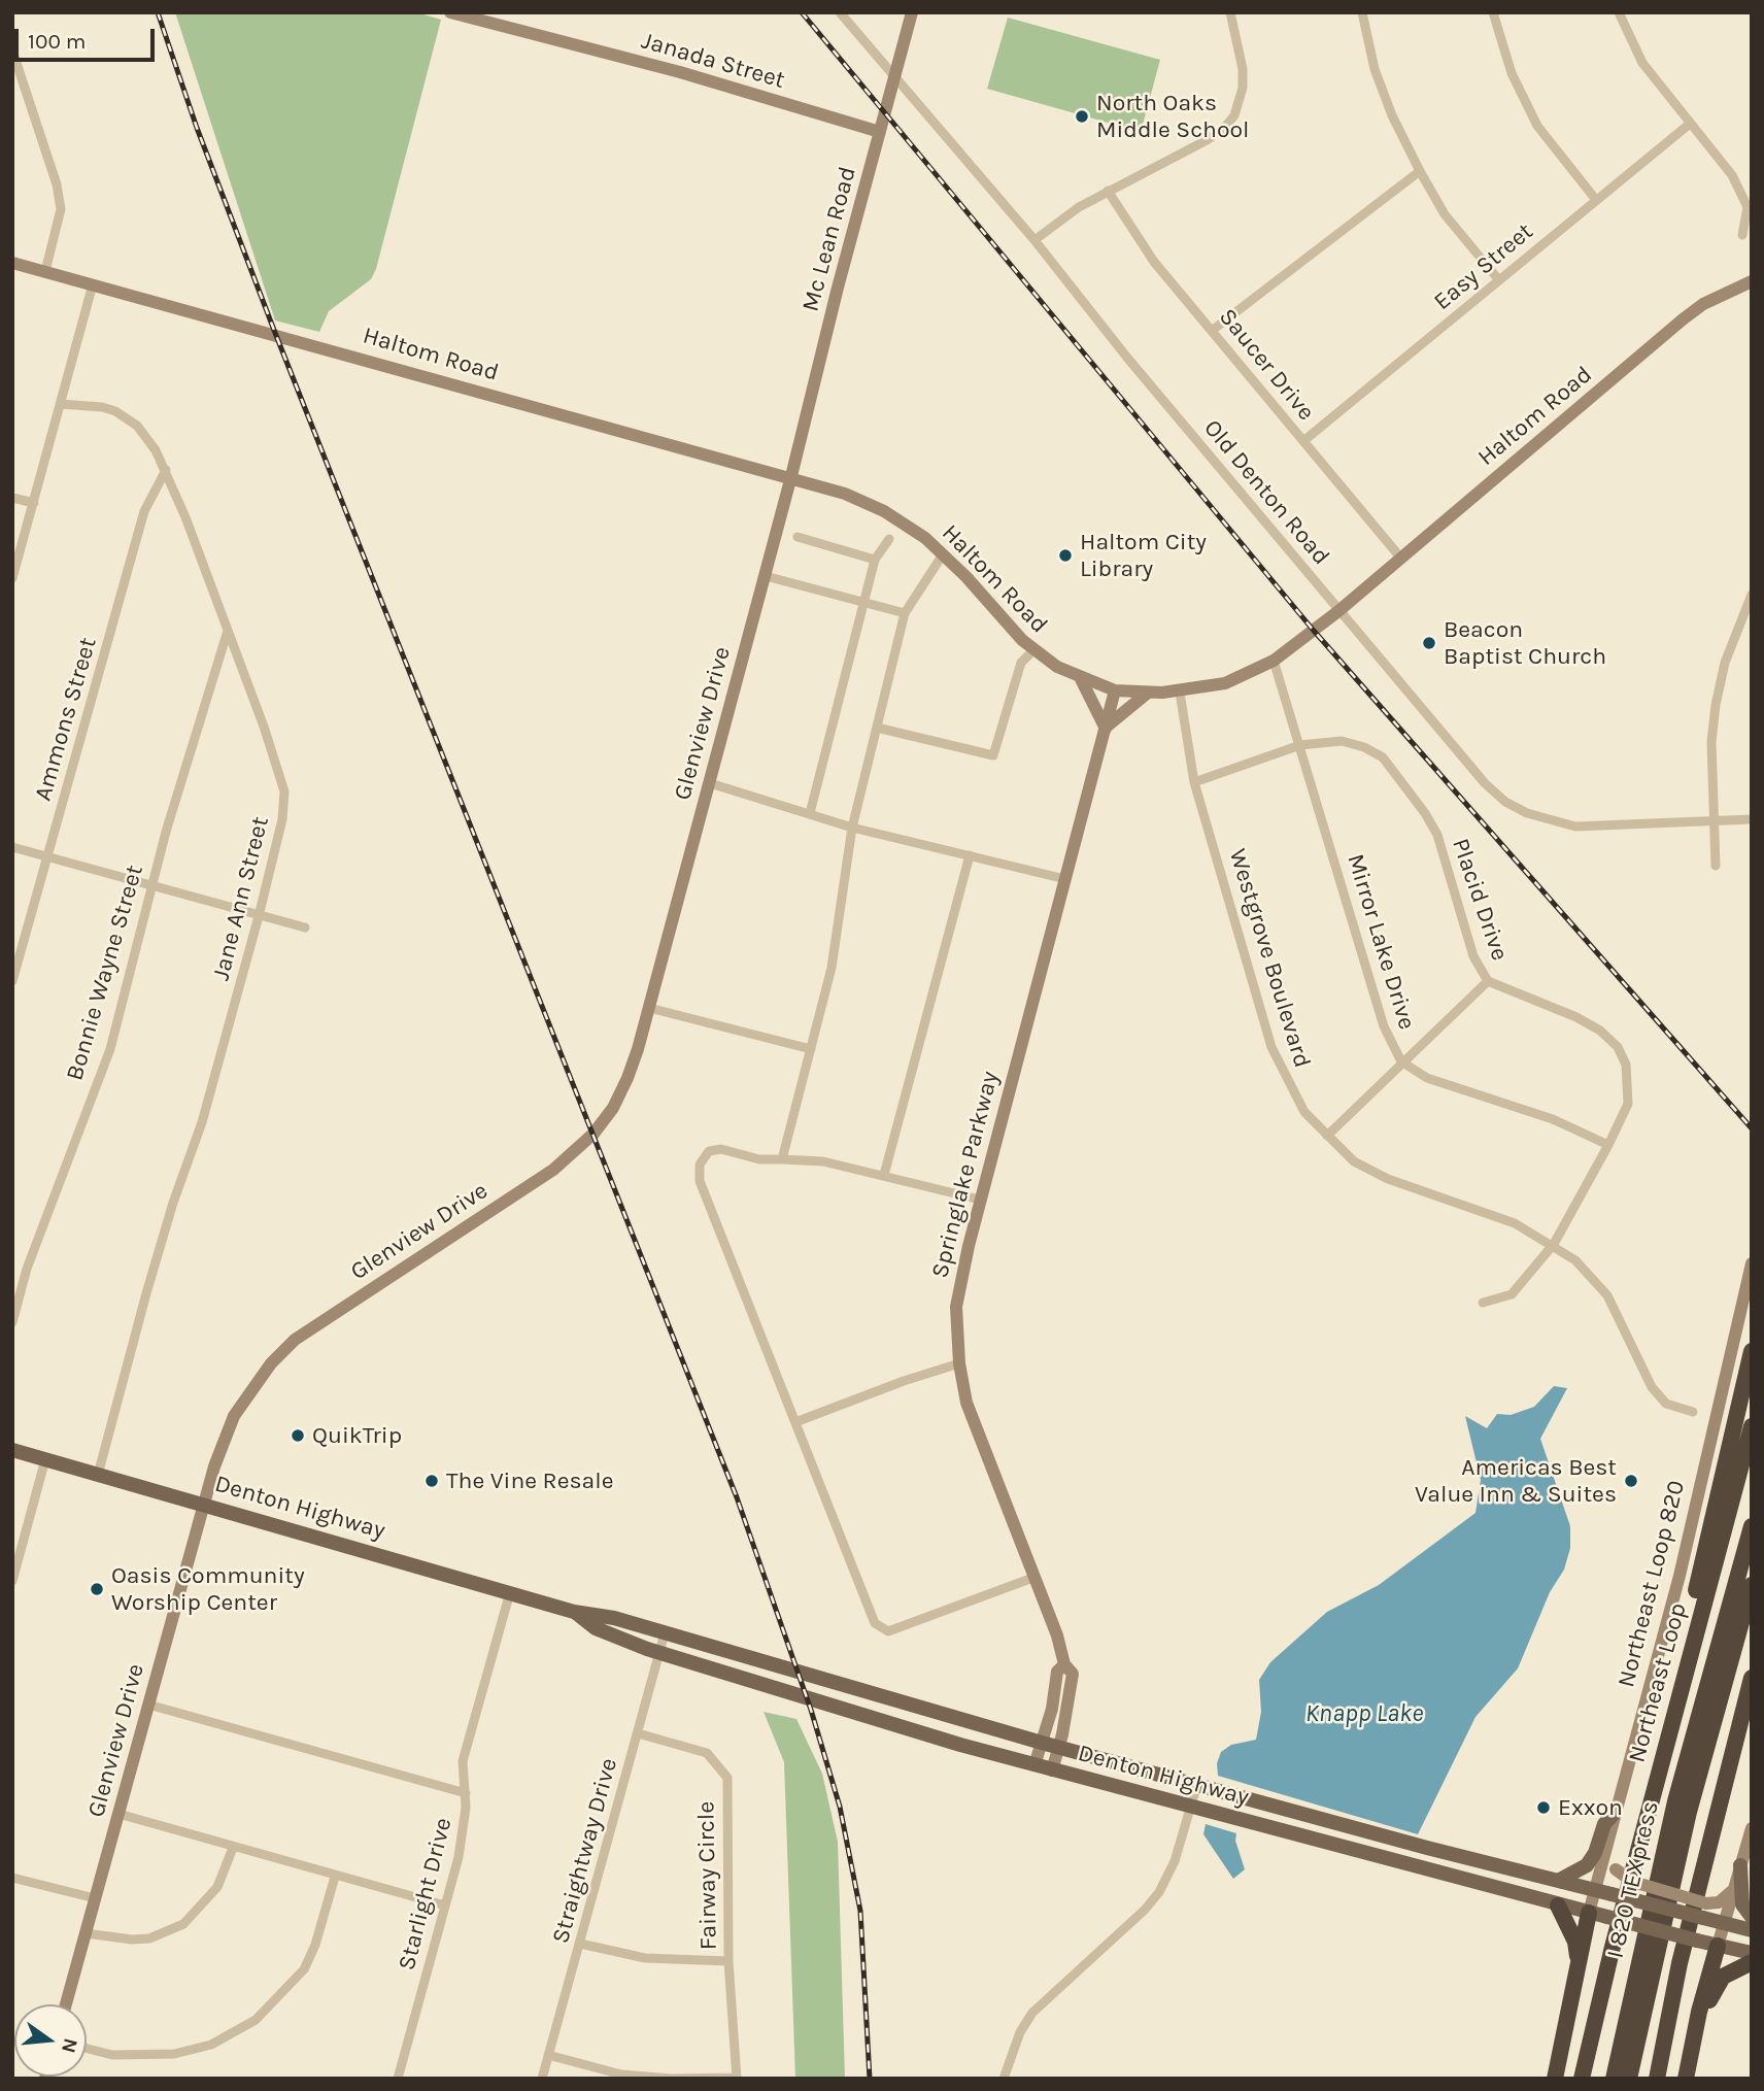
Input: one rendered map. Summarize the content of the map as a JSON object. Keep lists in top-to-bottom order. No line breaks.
{"streets":{"highway":["Northeast Loop","I 820 TEXpress"],"main road":["Janada Street","Mc Lean Road","Haltom Road","Glenview Drive","Springlake Parkway","Denton Highway","Northeast Loop 820"],"street":["Easy Street","Saucer Drive","Old Denton Road","Ammons Street","Jane Ann Street","Placid Drive","Mirror Lake Drive","Westgrove Boulevard","Bonnie Wayne Street","Straightway Drive","Fairway Circle","Starlight Drive"]},"crossings":[["Janada Street","Mc Lean Road"],["Mc Lean Road","Haltom Road"],["Mc Lean Road","Old Denton Road"],["Mc Lean Road","Glenview Drive"],["Easy Street","Saucer Drive"],["Haltom Road","Saucer Drive"],["Haltom Road","Old Denton Road"],["Haltom Road","Glenview Drive"],["Haltom Road","Mirror Lake Drive"],["Haltom Road","Westgrove Boulevard"],["Haltom Road","Springlake Parkway"],["Ammons Street","Jane Ann Street"],["Glenview Drive","Denton Highway"],["Jane Ann Street","Bonnie Wayne Street"],["Jane Ann Street","Denton Highway"],["Placid Drive","Mirror Lake Drive"],["Placid Drive","Westgrove Boulevard"],["Springlake Parkway","Denton Highway"],["Denton Highway","Northeast Loop 820"],["Denton Highway","Straightway Drive"],["Denton Highway","Starlight Drive"],["Straightway Drive","Fairway Circle"]],"water":["Knapp Lake"],"places":["North Oaks Middle School","Haltom City Library","Beacon Baptist Church","QuikTrip","The Vine Resale","Americas Best Value Inn & Suites","Oasis Community Worship Center","Exxon"],"scale_bar":"100 m","north":"right"}
